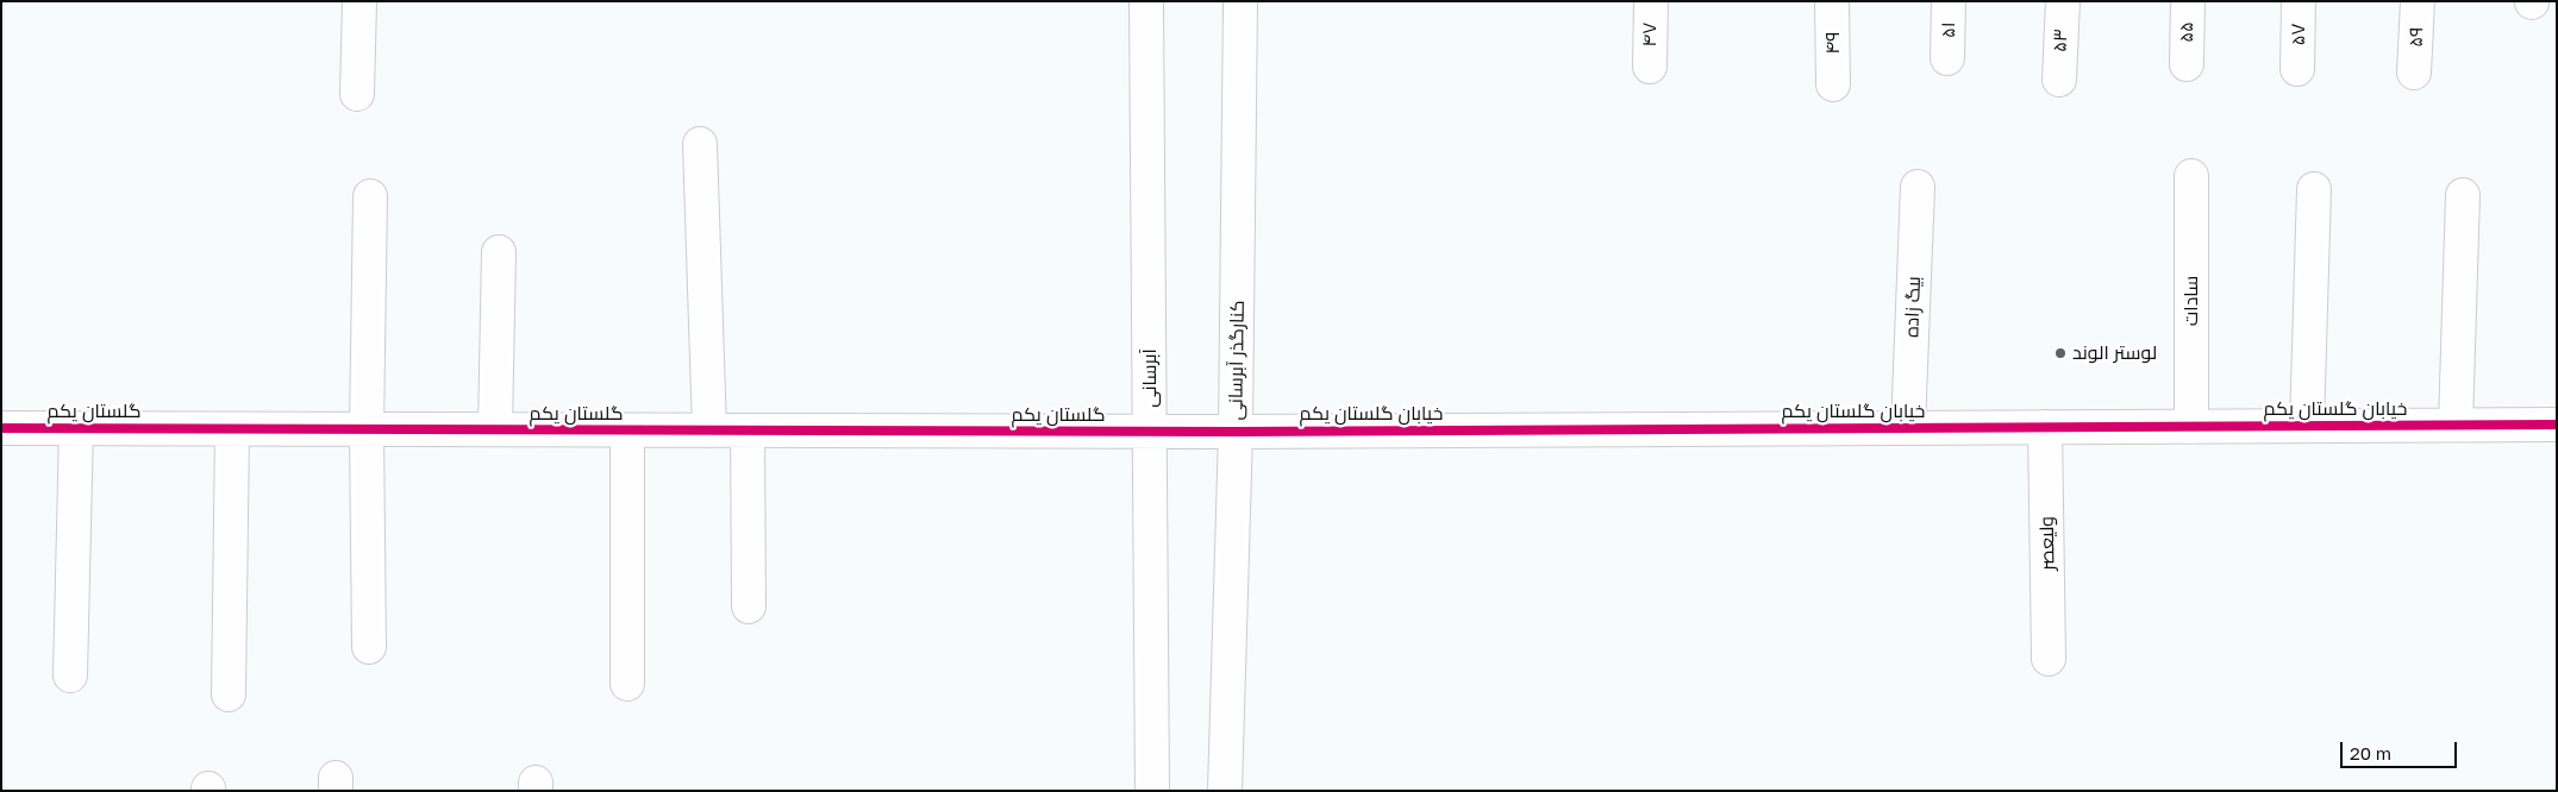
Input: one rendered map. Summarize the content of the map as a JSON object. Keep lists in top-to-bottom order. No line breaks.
{"streets":{"street":["۵۱","۵۵","۴۷","۵۷","۵۹","۵۳","۴۹","سادات","بیگ زاده","کنارگذر آبرسانی","آبرسانی","خیابان گلستان یکم","گلستان یکم","ولیعصر"]},"crossings":[["سادات","خیابان گلستان یکم"],["بیگ زاده","خیابان گلستان یکم"],["کنارگذر آبرسانی","خیابان گلستان یکم"],["آبرسانی","خیابان گلستان یکم"],["آبرسانی","گلستان یکم"],["خیابان گلستان یکم","گلستان یکم"],["خیابان گلستان یکم","ولیعصر"]],"places":["لوستر الوند"],"scale_bar":"20 m"}
